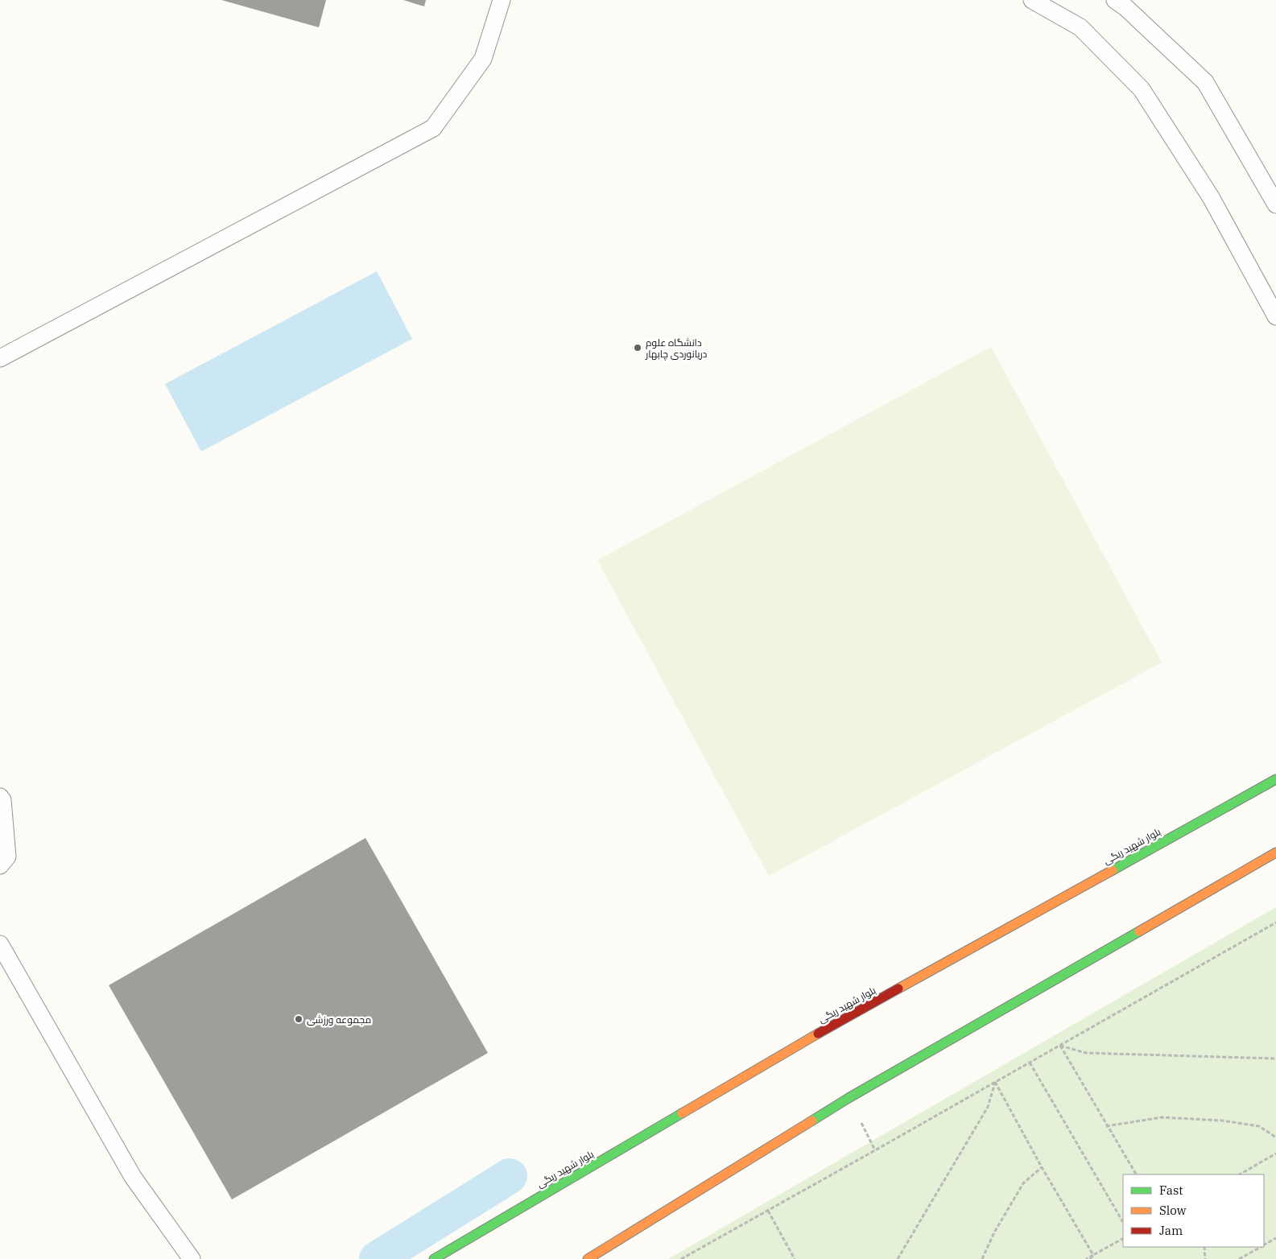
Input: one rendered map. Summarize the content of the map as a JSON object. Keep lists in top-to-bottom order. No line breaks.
{"streets":{"highway":["بلوار شهید ریگی"]},"places":["دانشگاه علوم دریانوردی چابهار","مجموعه ورزشی"],"legend":["Fast","Slow","Jam"]}
